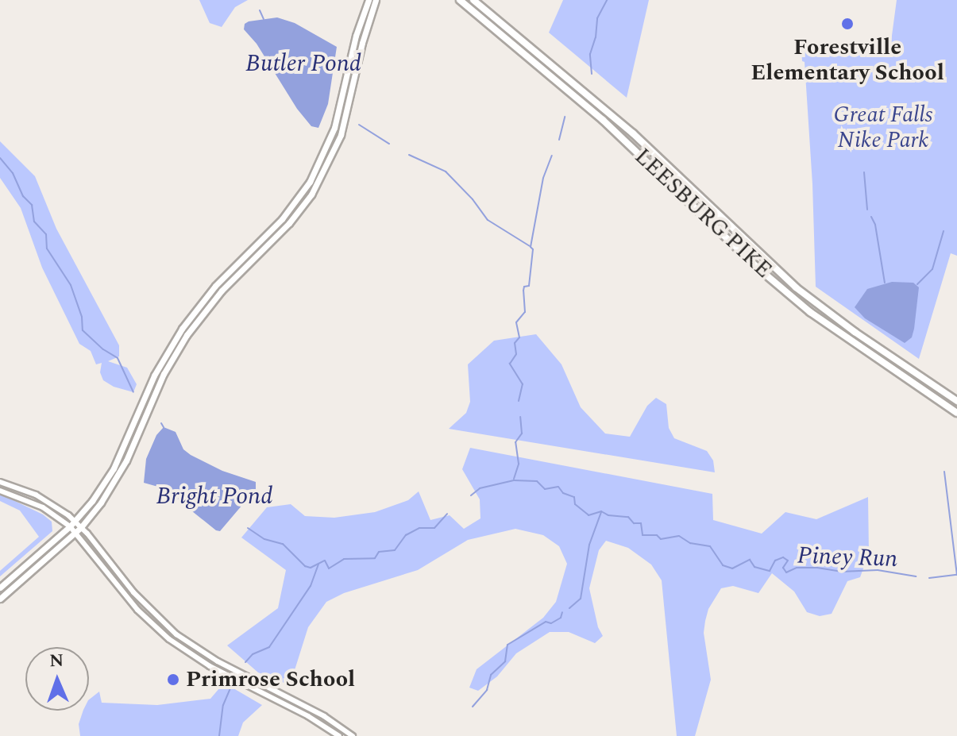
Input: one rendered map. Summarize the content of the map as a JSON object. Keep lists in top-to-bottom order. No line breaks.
{"streets":{"highway":["LEESBURG PIKE"]},"water":["Butler Pond","Bright Pond","Piney Run"],"parks":["Great Falls Nike Park"],"places":["Forestville Elementary School","Primrose School"],"north":"top"}
